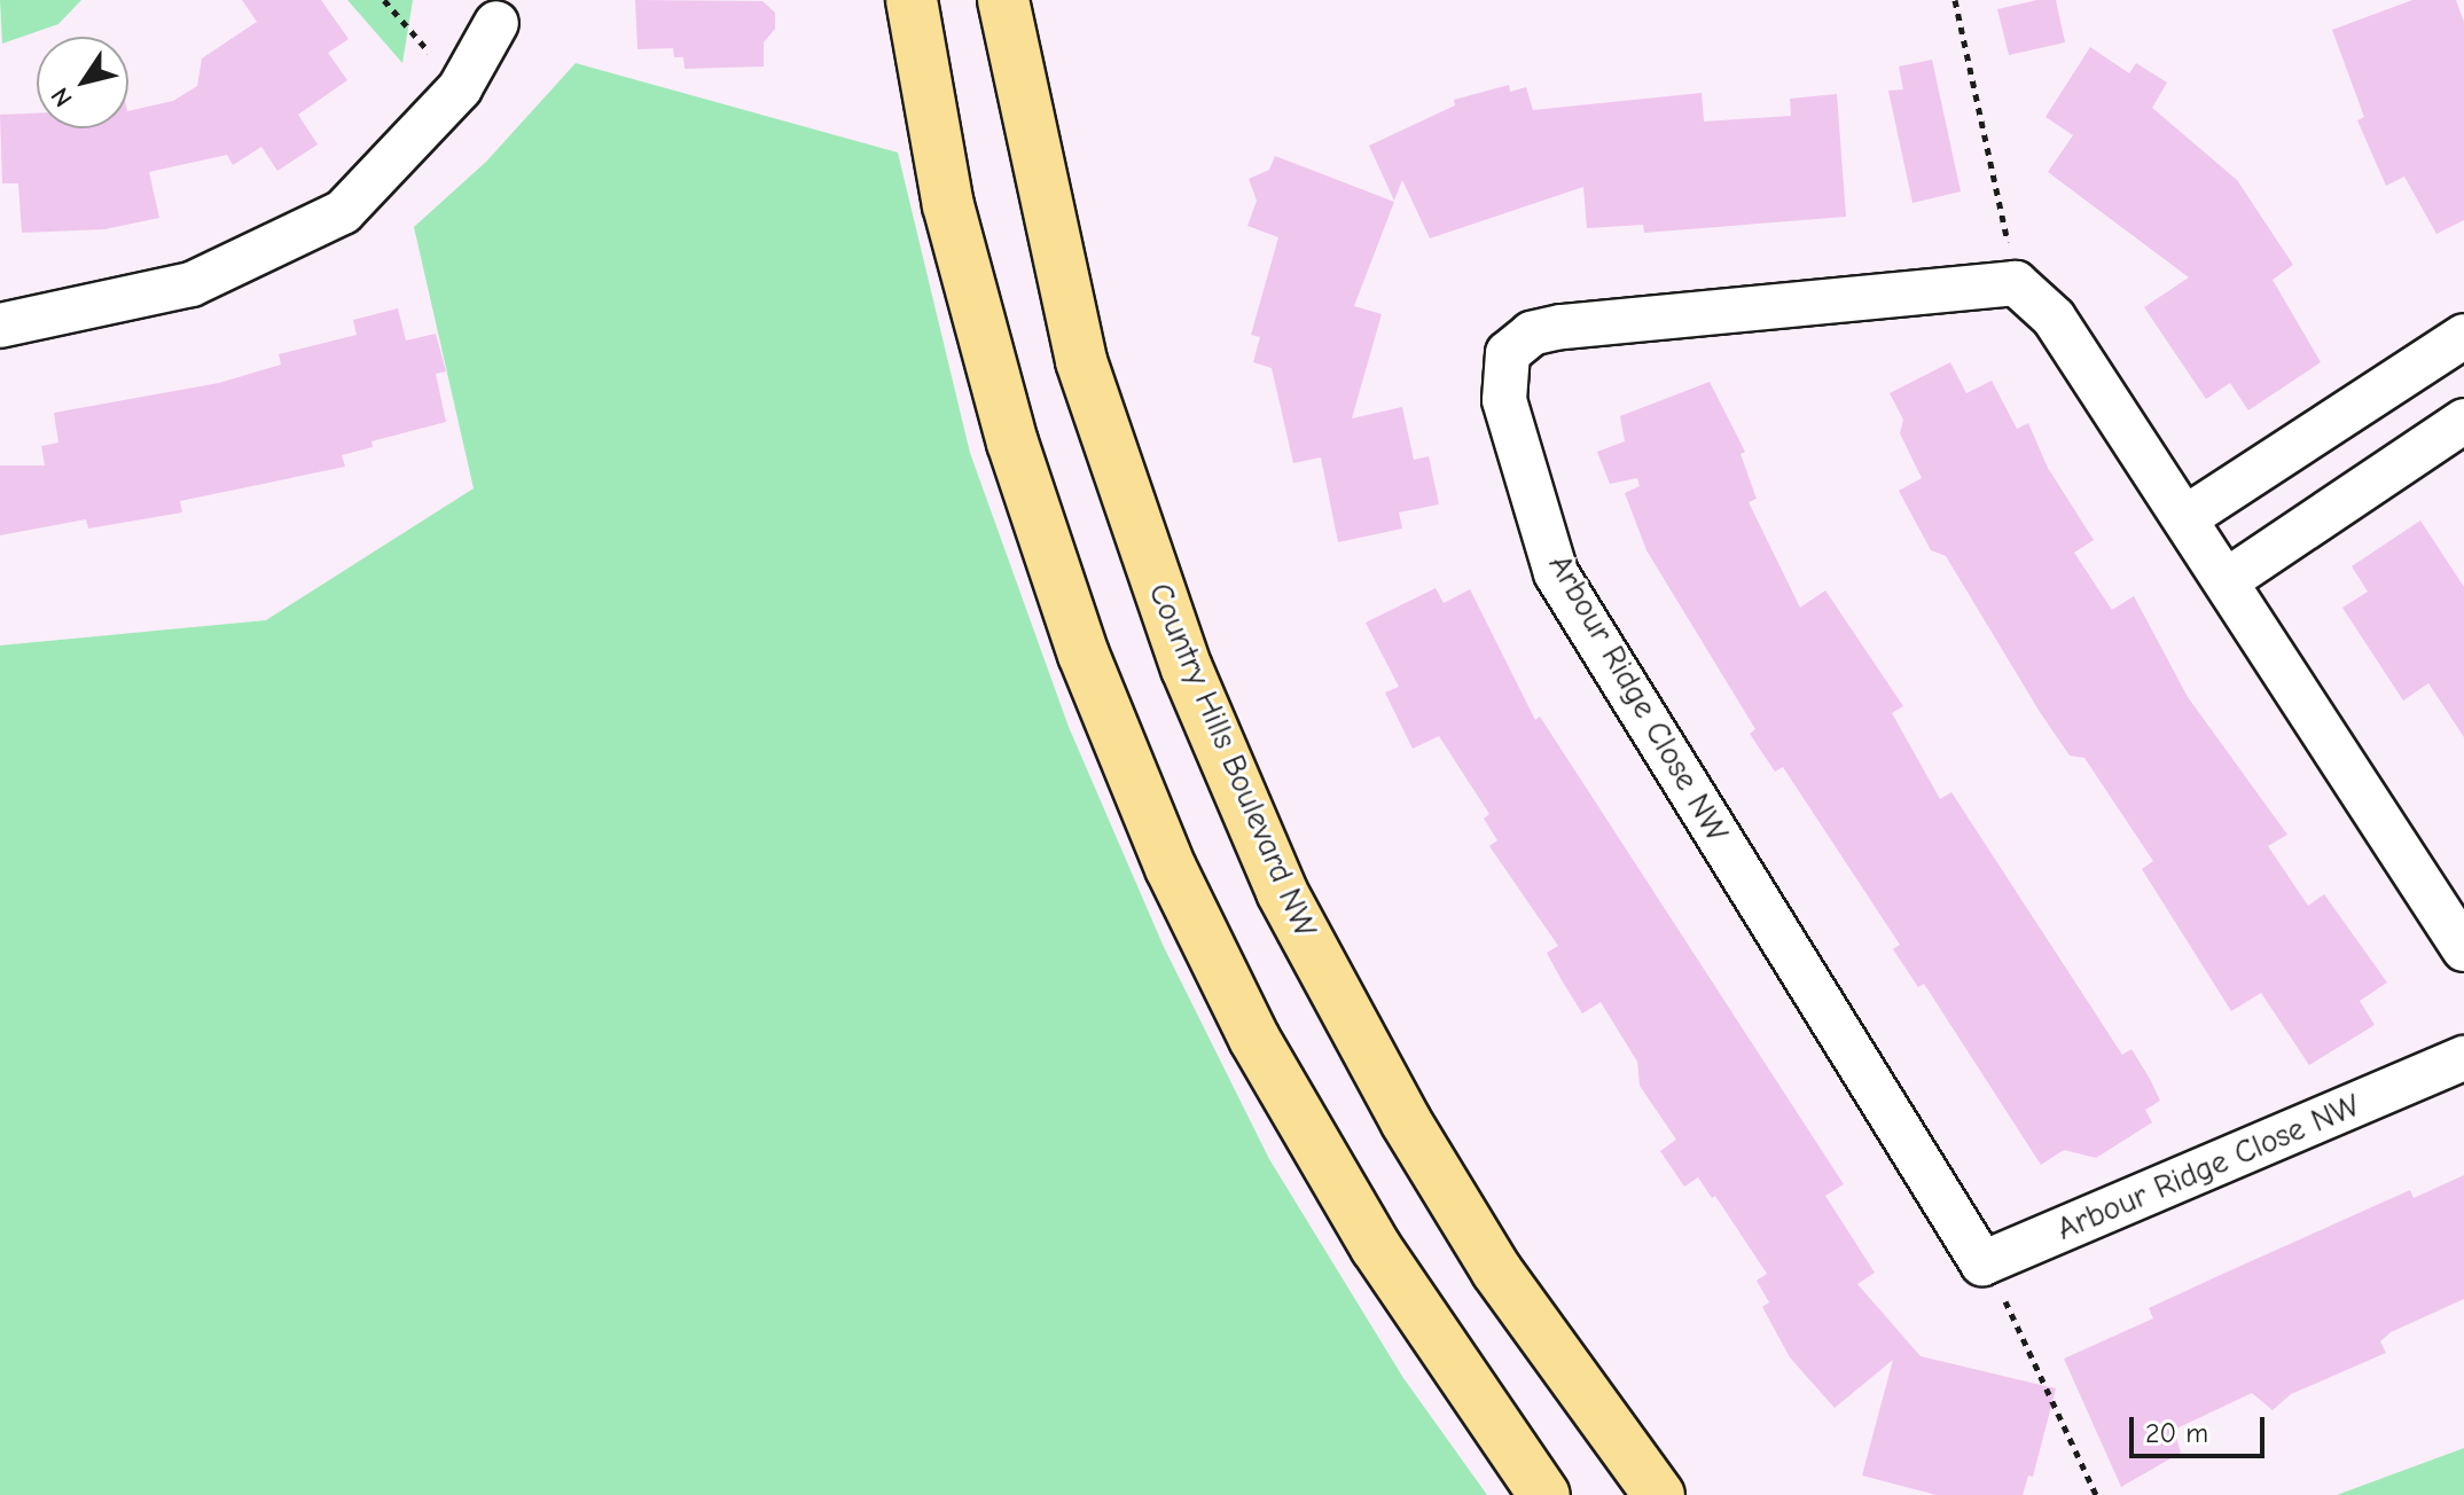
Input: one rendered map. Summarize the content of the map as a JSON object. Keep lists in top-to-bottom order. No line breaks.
{"streets":{"main road":["Country Hills Boulevard NW"],"street":["Arbour Ridge Close NW"]},"scale_bar":"20 m","north":"bottom left"}
